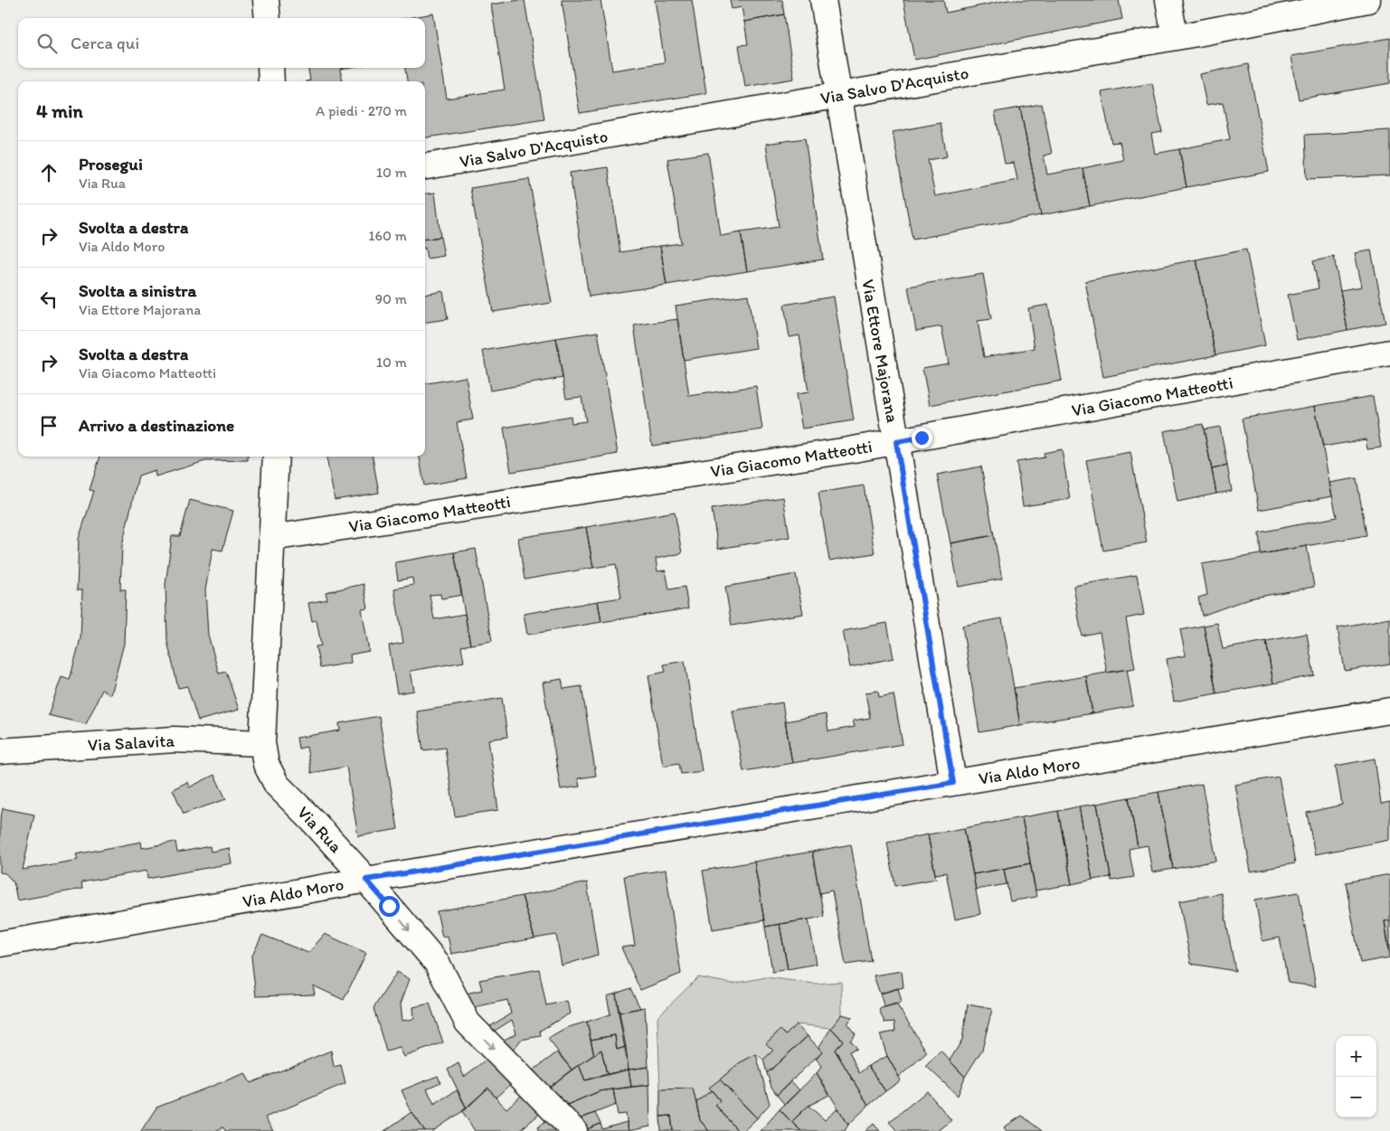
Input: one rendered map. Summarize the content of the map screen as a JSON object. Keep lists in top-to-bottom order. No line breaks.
{"streets":{"street":["Via Salvo D'Acquisto","Via Ettore Majorana","Via Giacomo Matteotti","Via Salavita","Via Aldo Moro","Via Rua"]},"crossings":[["Via Salvo D'Acquisto","Via Ettore Majorana"],["Via Ettore Majorana","Via Giacomo Matteotti"],["Via Ettore Majorana","Via Aldo Moro"],["Via Giacomo Matteotti","Via Rua"],["Via Salavita","Via Rua"],["Via Aldo Moro","Via Rua"]],"one_way":["Via Rua"],"page":{"search":"Cerca qui","heading":["4 min","A piedi · 270 m"],"list":[["Prosegui","Via Rua","10 m"],["Svolta a destra","Via Aldo Moro","160 m"],["Svolta a sinistra","Via Ettore Majorana","90 m"],["Svolta a destra","Via Giacomo Matteotti","10 m"],"Arrivo a destinazione"],"map_buttons":["+","−"]}}
